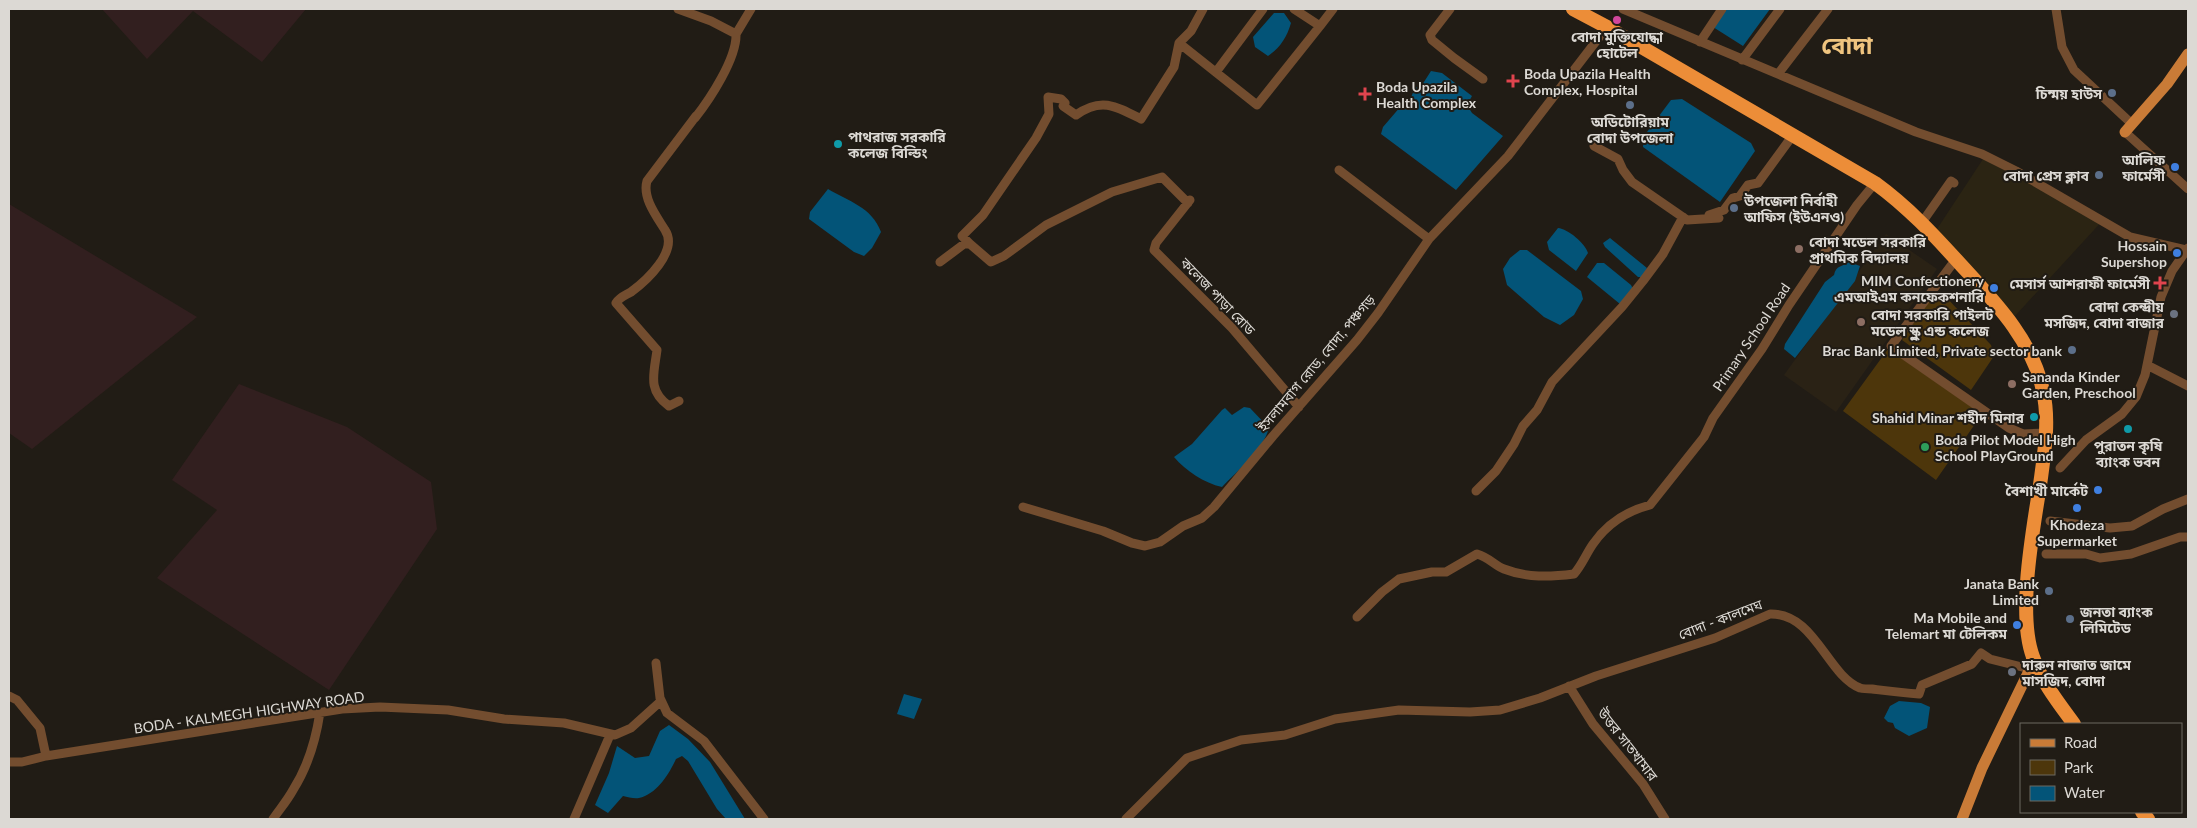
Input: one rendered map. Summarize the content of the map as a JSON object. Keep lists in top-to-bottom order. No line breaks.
{"streets":{"street":["কলেজ পাড়া রোড","Primary School Road","ইসলামবাগ রোড, বোদা, পঞ্চগড়","বোদা - কালমেঘ","BODA - KALMEGH HIGHWAY ROAD","উত্তর সাতখামার"]},"crossings":[["কলেজ পাড়া রোড","ইসলামবাগ রোড, বোদা, পঞ্চগড়"],["বোদা - কালমেঘ","উত্তর সাতখামার"]],"districts":["বোদা"],"places":{"other":["বোদা মুক্তিযোদ্ধা হোটেল","চিন্ময় হাউস","অডিটোরিয়াম বোদা উপজেলা","পাথরাজ সরকারি কলেজ বিল্ডিং","আলিফ ফার্মেসী","বোদা প্রেস ক্লাব","উপজেলা নির্বাহী আফিস (ইউএনও)","বোদা মডেল সরকারি প্রাথমিক বিদ্যালয়","Hossain Supershop","MIM Confectionery এমআইএম কনফেকশনারি","বোদা কেন্দ্রীয় মসজিদ, বোদা বাজার","বোদা সরকারি পাইলট মডেল স্কুল এন্ড কলেজ","Brac Bank Limited, Private sector bank","Sananda Kinder Garden, Preschool","Shahid Minar শহীদ মিনার","পুরাতন কৃষি ব্যাংক ভবন","Boda Pilot Model High School PlayGround","বৈশাখী মার্কেট","Khodeza Supermarket","Janata Bank Limited","জনতা ব্যাংক লিমিটেড","Ma Mobile and Telemart মা টেলিকম","দারুন নাজাত জামে মাসজিদ, বোদা"],"health":["Boda Upazila Health Complex, Hospital","Boda Upazila Health Complex","মেসার্স আশরাফী ফার্মেসী"]},"legend":["Road","Park","Water"]}
